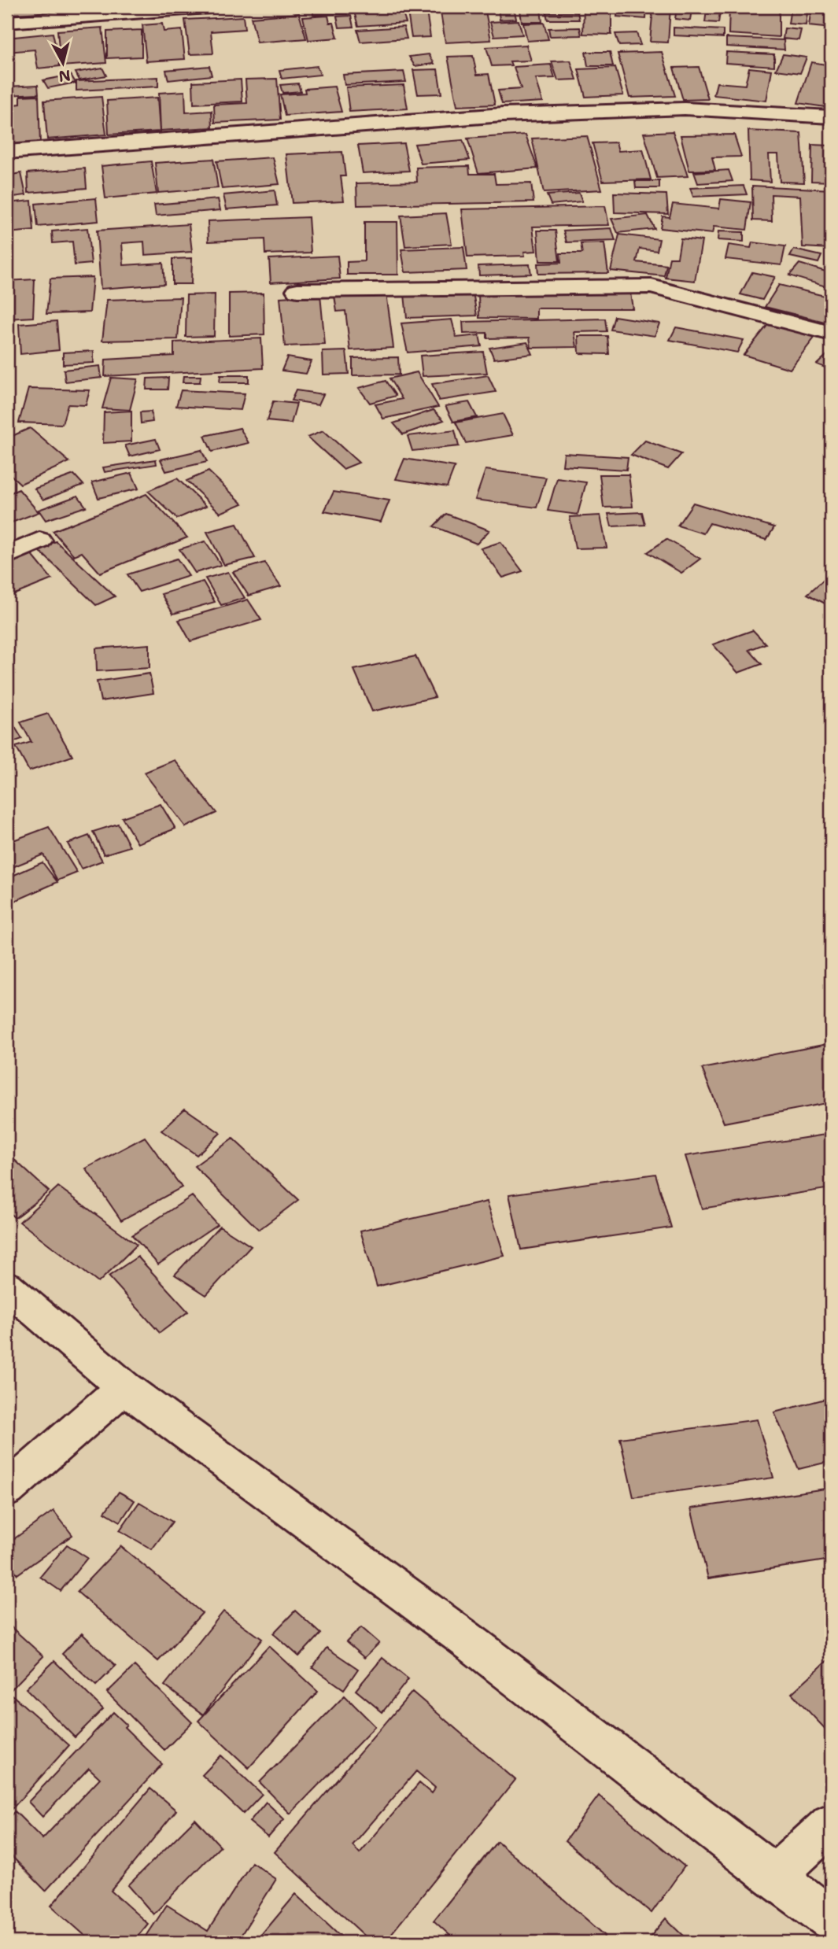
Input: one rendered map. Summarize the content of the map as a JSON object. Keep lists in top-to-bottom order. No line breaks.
{"north":"bottom"}
